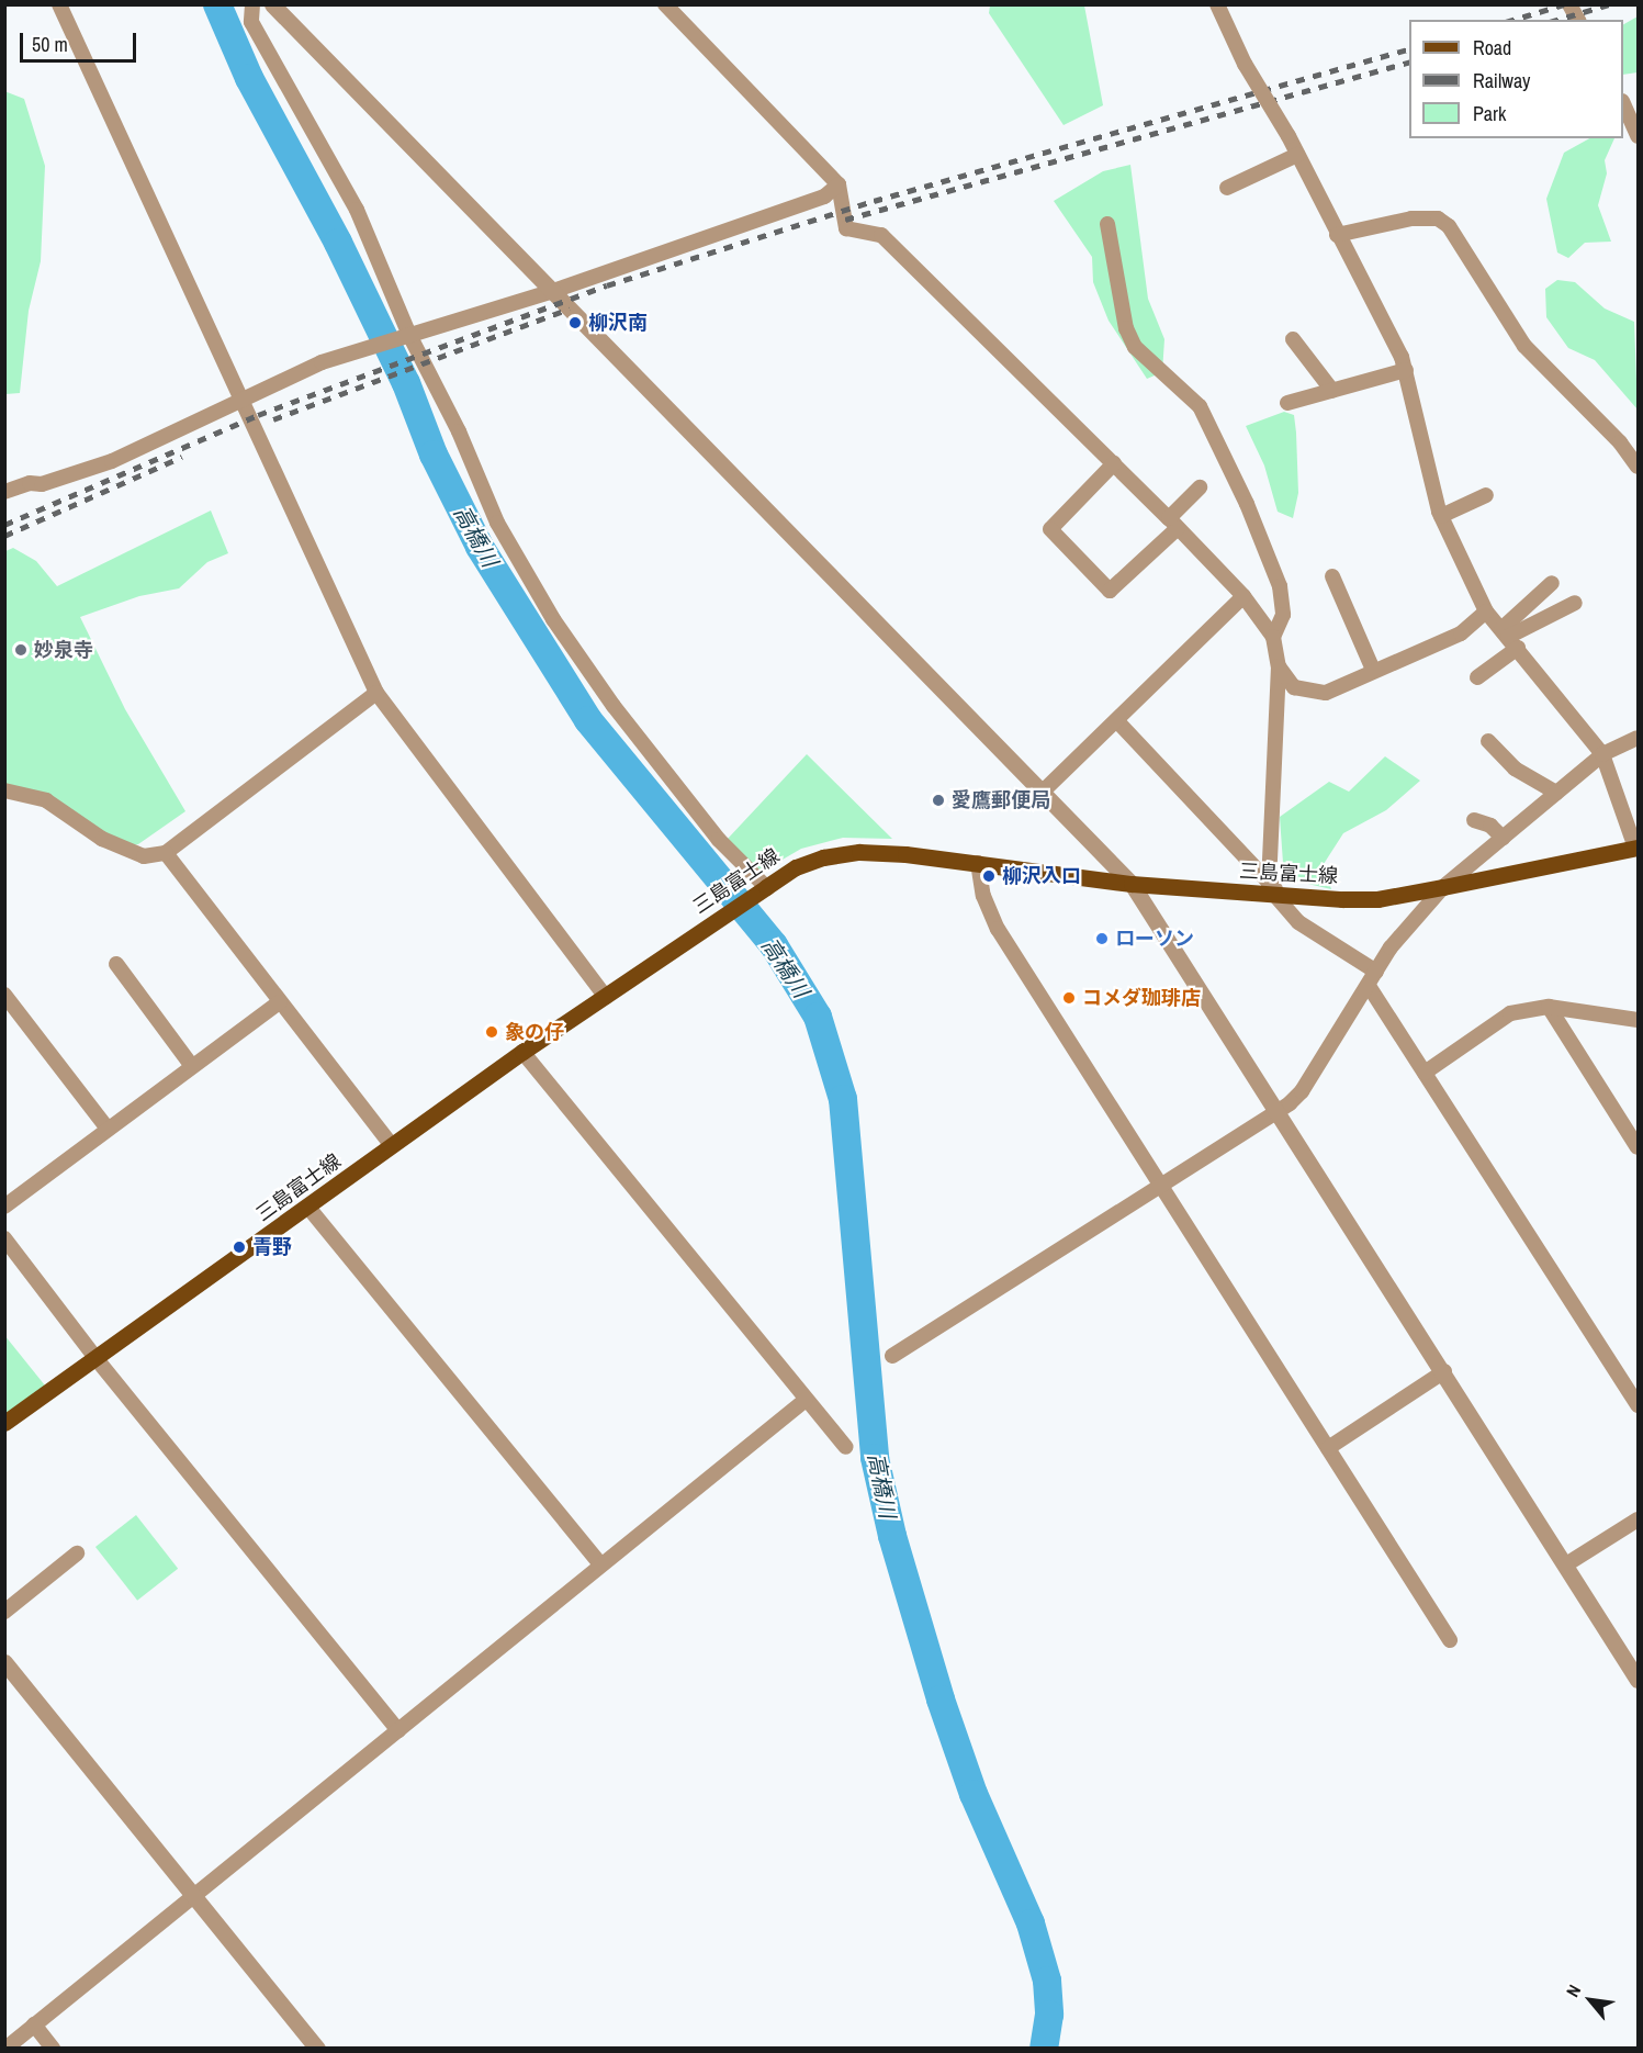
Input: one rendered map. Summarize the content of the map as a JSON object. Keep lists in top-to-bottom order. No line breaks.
{"streets":{"main road":["三島富士線"]},"water":["高橋川"],"places":["柳沢南","妙泉寺","愛鷹郵便局","柳沢入口","ローソン","コメダ珈琲店","象の仔","青野"],"legend":["Road","Railway","Park"],"scale_bar":"50 m","north":"top left"}
